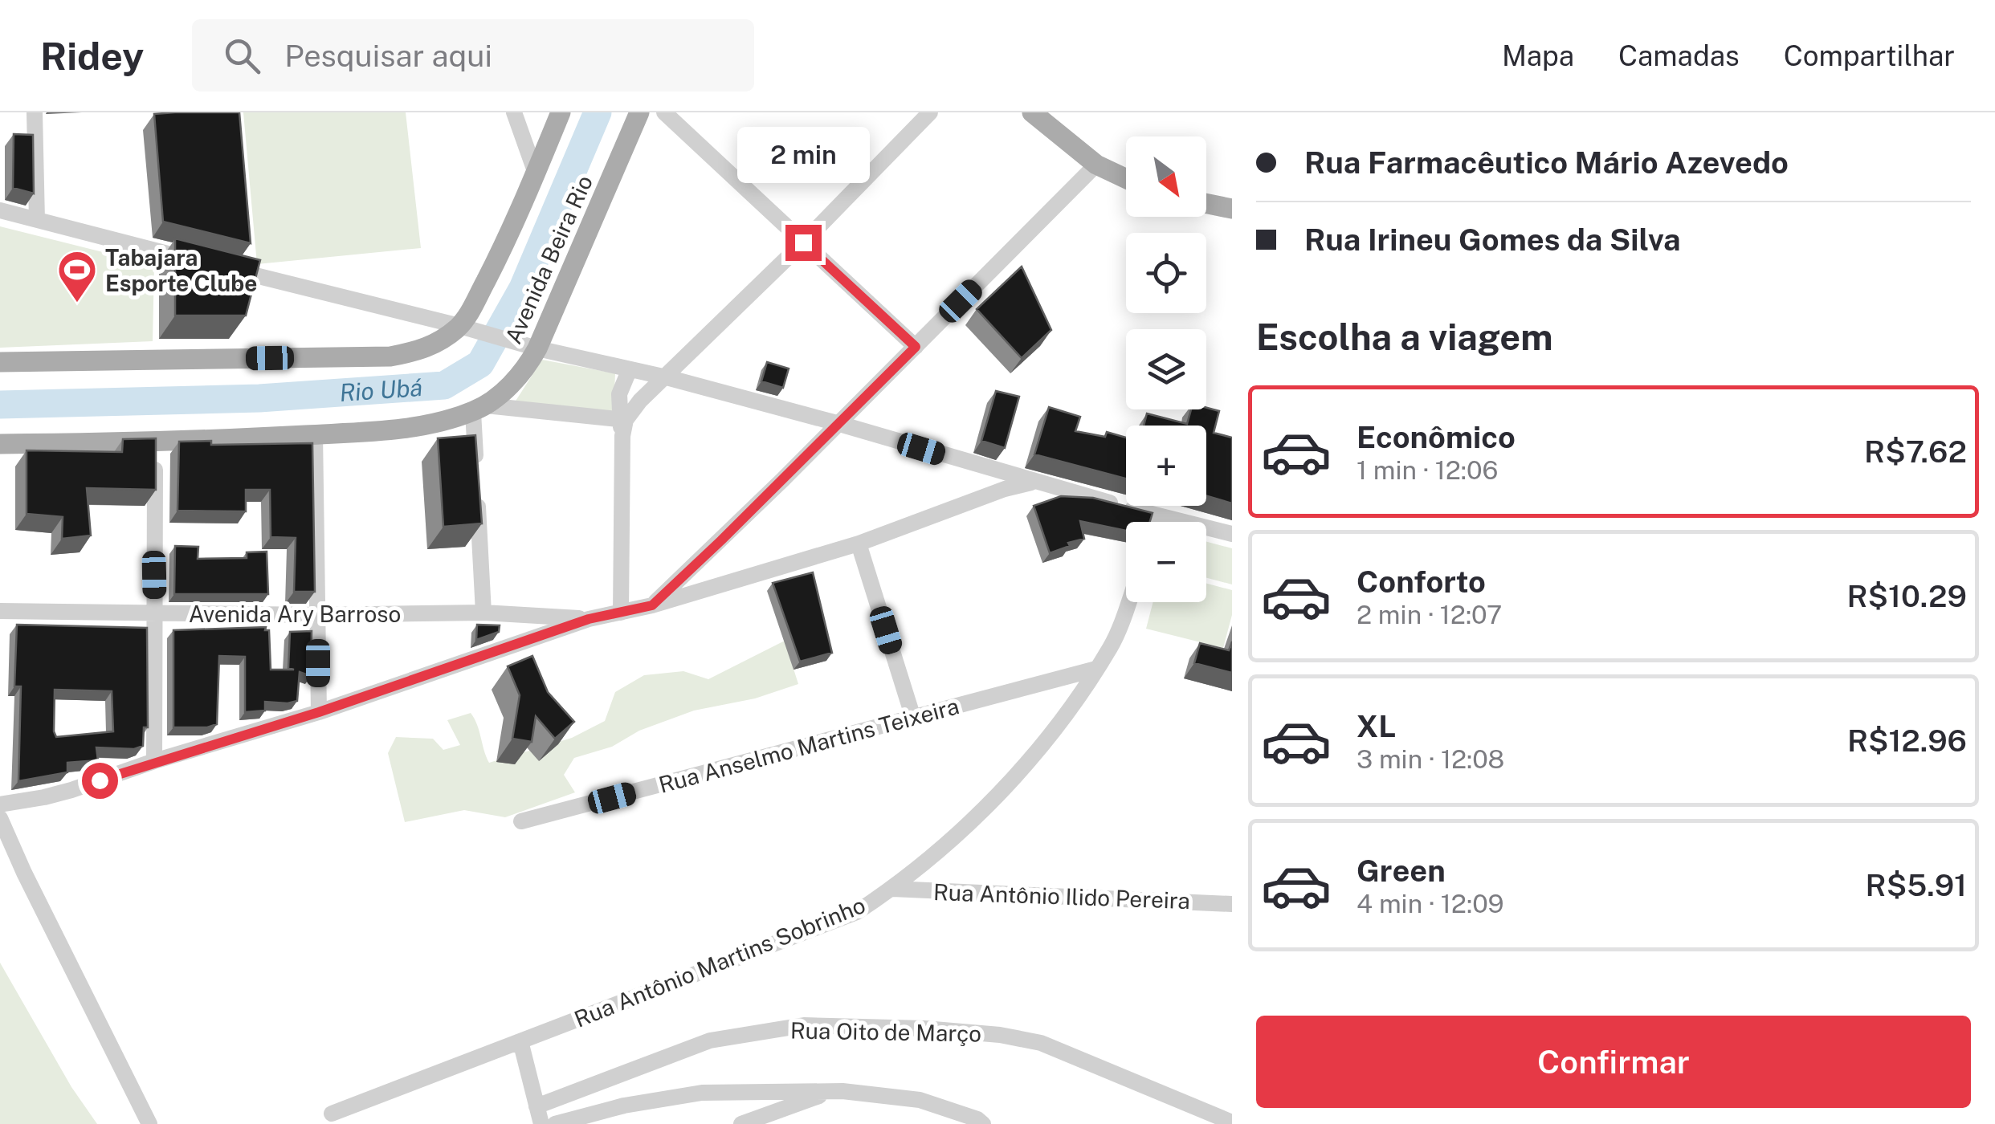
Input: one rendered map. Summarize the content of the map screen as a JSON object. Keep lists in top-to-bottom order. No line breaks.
{"streets":{"main road":["Avenida Beira Rio"],"street":["Avenida Ary Barroso","Rua Anselmo Martins Teixeira","Rua Antônio Ilido Pereira","Rua Antônio Martins Sobrinho","Rua Oito de Março"]},"crossings":[["Rua Anselmo Martins Teixeira","Rua Antônio Martins Sobrinho"],["Rua Antônio Ilido Pereira","Rua Antônio Martins Sobrinho"]],"water":["Rio Ubá"],"places":{"sports":["Tabajara Esporte Clube"]},"north":"bottom right","page":{"header":"Ridey","search":"Pesquisar aqui","nav":["Mapa","Camadas","Compartilhar"],"banner":["Rua Farmacêutico Mário Azevedo","Rua Irineu Gomes da Silva"],"bubble":"2 min","map_buttons":["+","−"],"heading":"Escolha a viagem","list":[{"name":"Econômico","note":"1 min · 12:06","value":"R$7.62"},{"name":"Conforto","note":"2 min · 12:07","value":"R$10.29"},{"name":"XL","note":"3 min · 12:08","value":"R$12.96"},{"name":"Green","note":"4 min · 12:09","value":"R$5.91"}],"buttons":"Confirmar"}}
